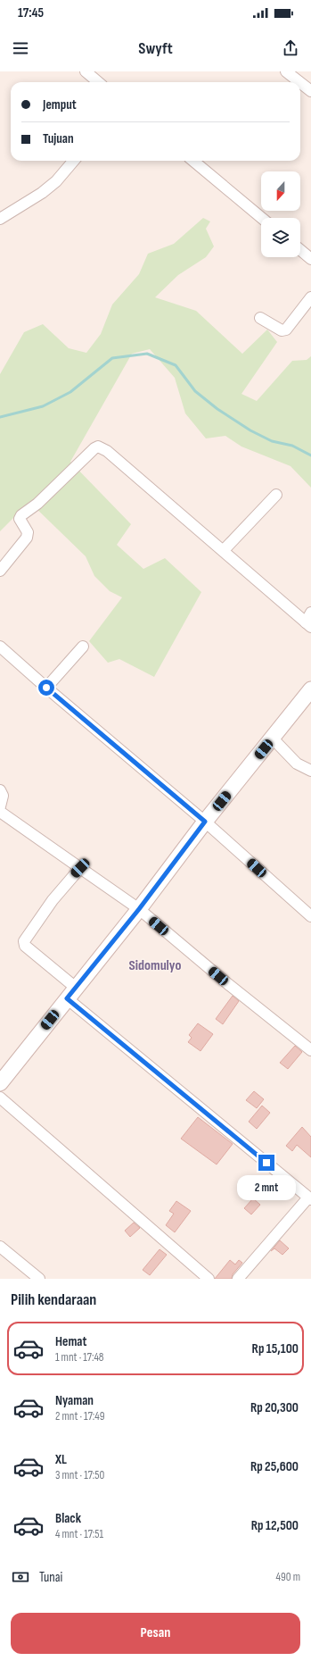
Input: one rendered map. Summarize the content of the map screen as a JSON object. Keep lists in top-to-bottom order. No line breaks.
{"districts":["Sidomulyo"],"north":"bottom","page":{"status":"17:45","header":"Swyft","banner":["Jemput","Tujuan"],"bubble":"2 mnt","heading":"Pilih kendaraan","list":[{"name":"Hemat","note":"1 mnt · 17:48","value":"Rp 15,100"},{"name":"Nyaman","note":"2 mnt · 17:49","value":"Rp 20,300"},{"name":"XL","note":"3 mnt · 17:50","value":"Rp 25,600"},{"name":"Black","note":"4 mnt · 17:51","value":"Rp 12,500"}],"pay":["Tunai","490 m"],"buttons":"Pesan"}}
